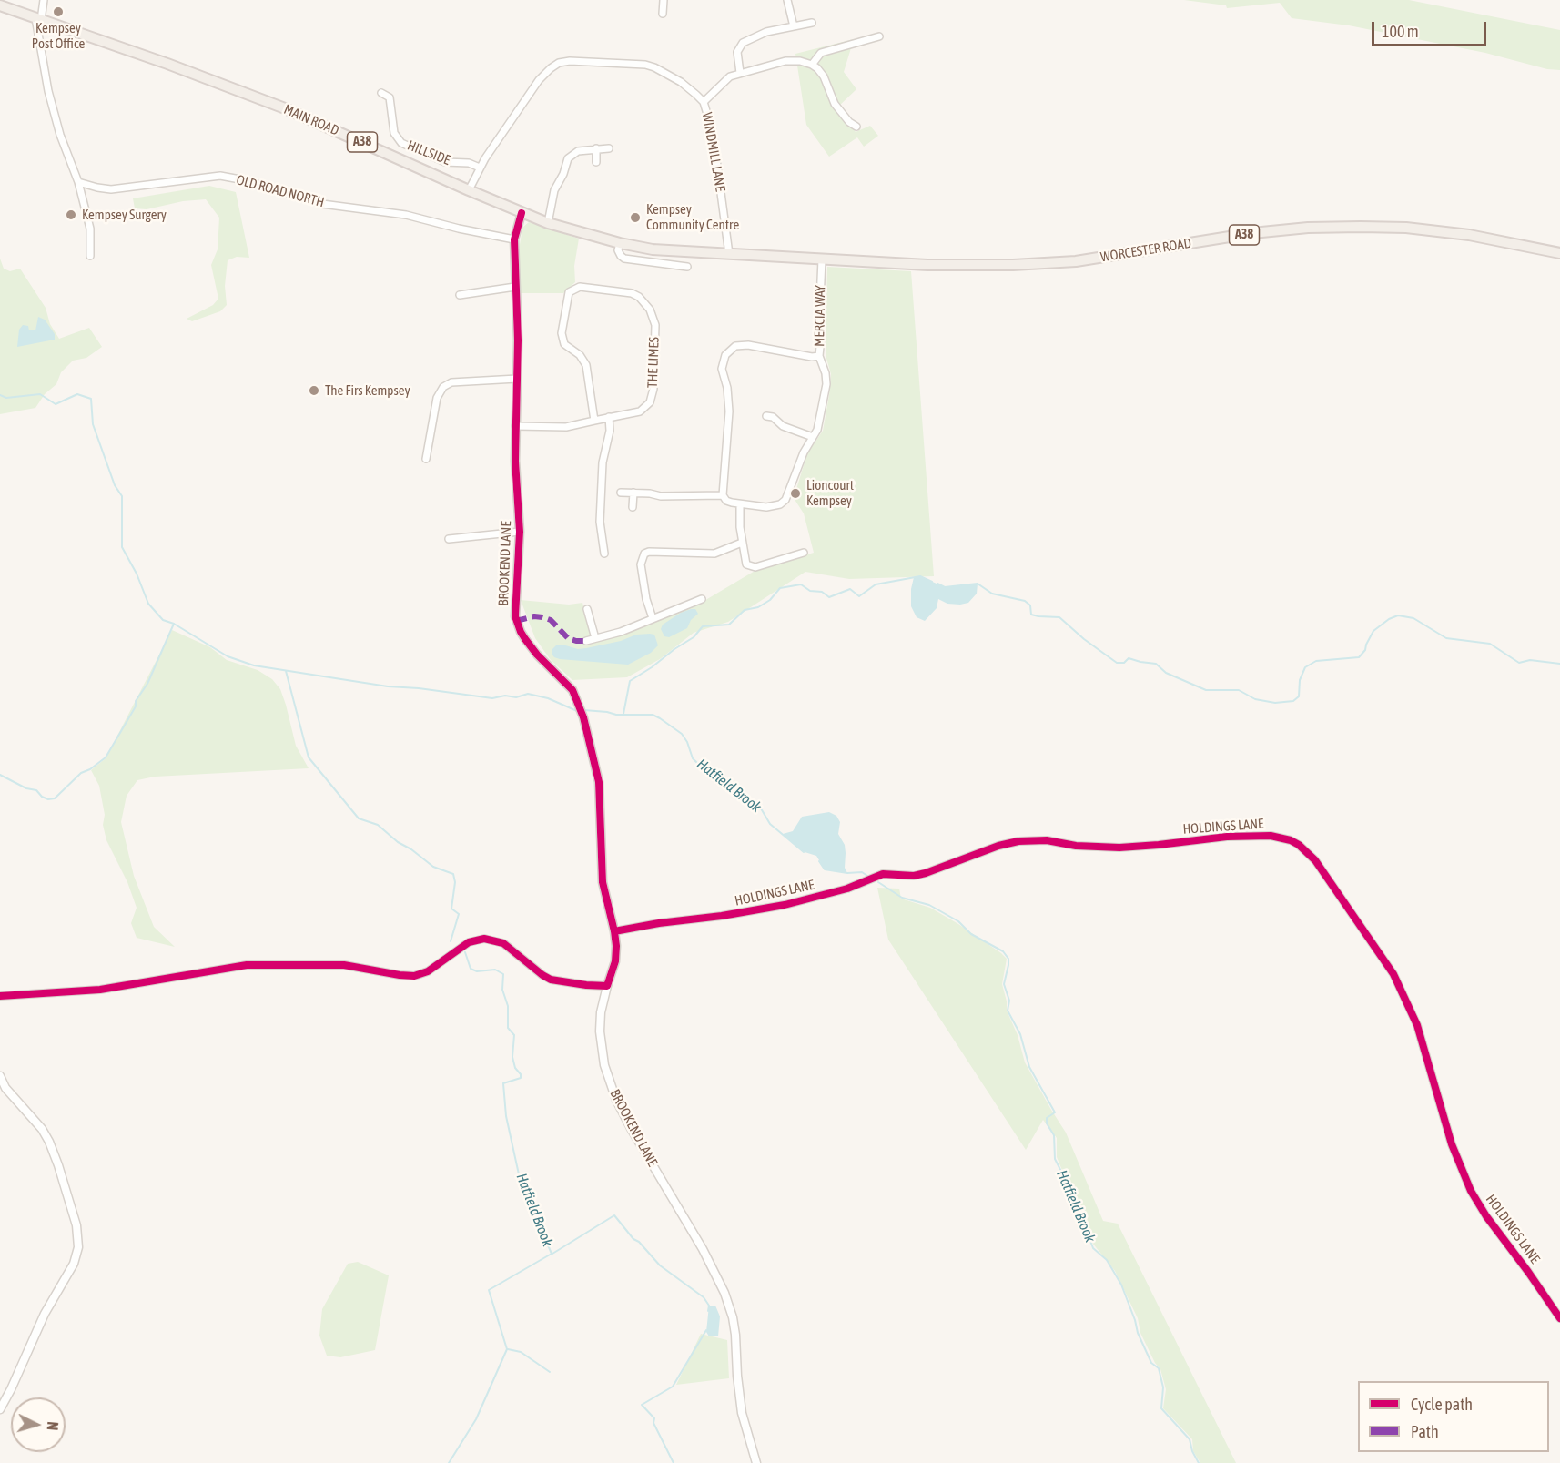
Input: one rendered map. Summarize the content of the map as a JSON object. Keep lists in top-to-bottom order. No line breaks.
{"streets":{"main road":["MAIN ROAD","A38","WORCESTER ROAD"],"street":["WINDMILL LANE","HILLSIDE","OLD ROAD NORTH","MERCIA WAY","THE LIMES","BROOKEND LANE","HOLDINGS LANE"]},"crossings":[["MAIN ROAD","WINDMILL LANE"],["MAIN ROAD","WORCESTER ROAD"],["MAIN ROAD","BROOKEND LANE"],["WINDMILL LANE","HILLSIDE"],["WINDMILL LANE","WORCESTER ROAD"],["OLD ROAD NORTH","BROOKEND LANE"],["WORCESTER ROAD","MERCIA WAY"],["THE LIMES","BROOKEND LANE"],["BROOKEND LANE","HOLDINGS LANE"]],"water":["Hatfield Brook"],"places":["Kempsey Post Office","Kempsey Surgery","Kempsey Community Centre","The Firs Kempsey","Lioncourt Kempsey"],"legend":["Cycle path","Path"],"scale_bar":"100 m","north":"right"}
